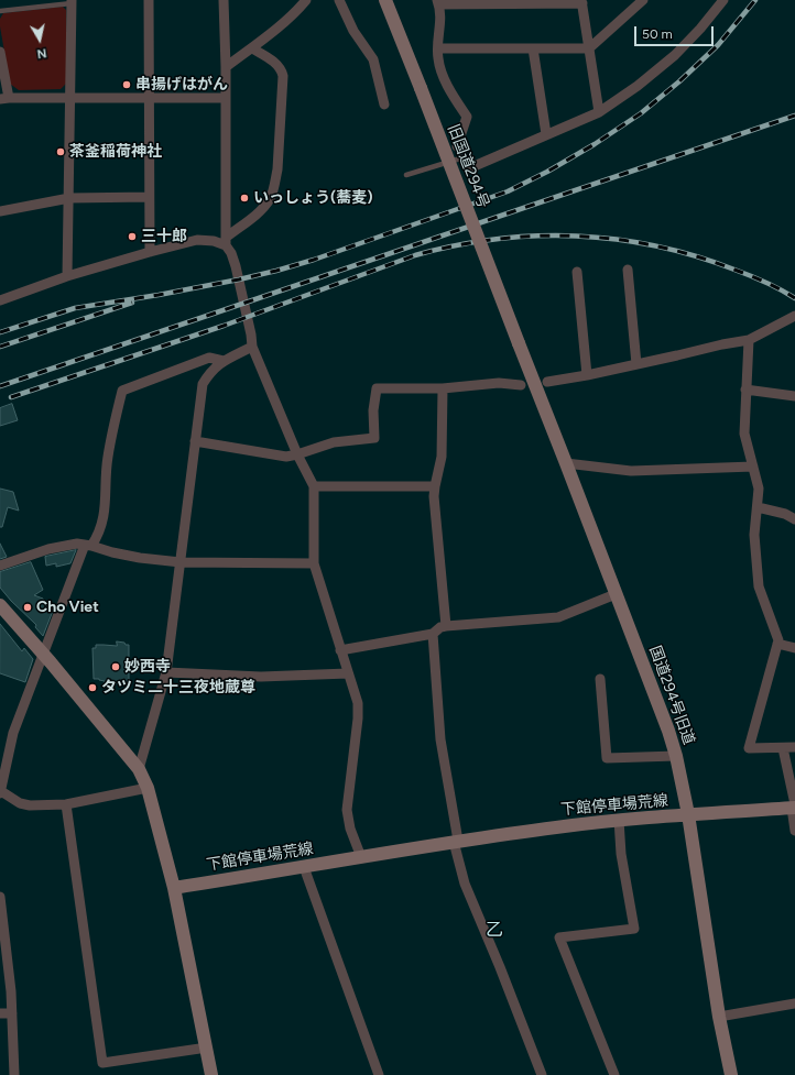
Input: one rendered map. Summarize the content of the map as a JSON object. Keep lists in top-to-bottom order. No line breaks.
{"streets":{"street":["旧国道294号","国道294号旧道","下館停車場荒線"]},"crossings":[["旧国道294号","国道294号旧道"],["国道294号旧道","下館停車場荒線"]],"districts":["乙"],"places":["串揚げはがん","茶釜稲荷神社","いっしょう(蕎麦)","三十郎","Cho Viet","妙西寺","タツミ二十三夜地蔵尊"],"scale_bar":"50 m","north":"bottom"}
